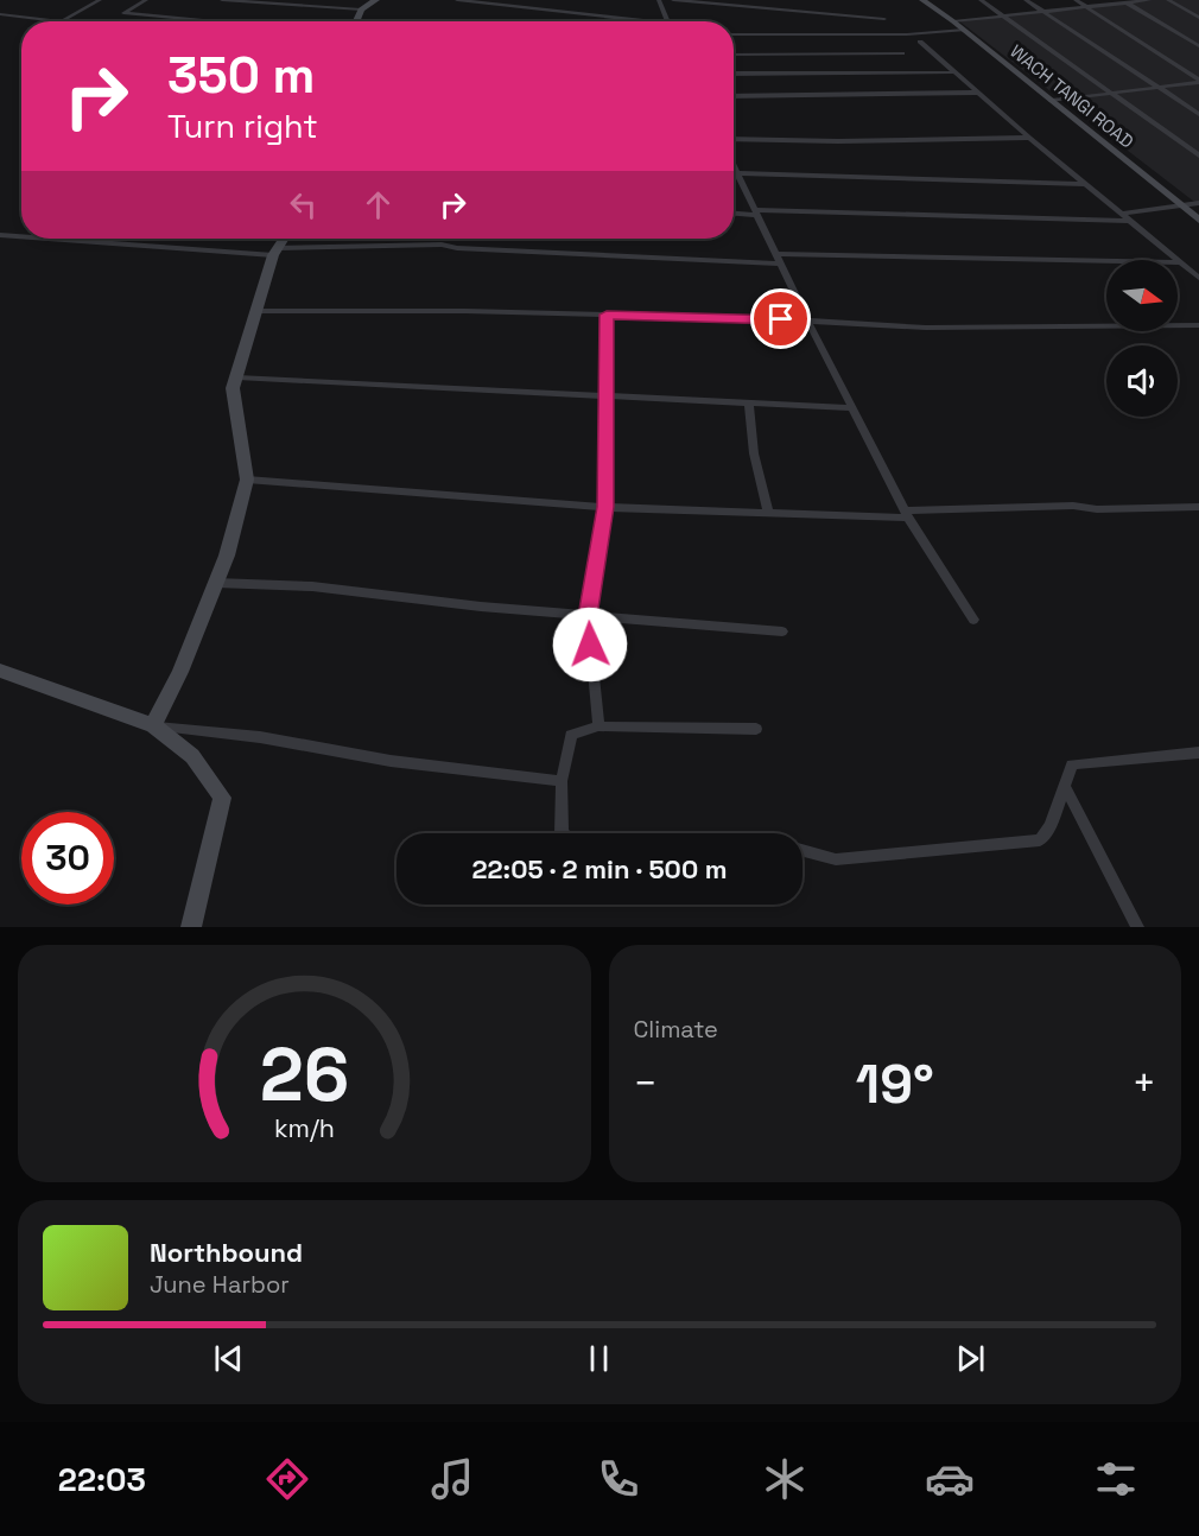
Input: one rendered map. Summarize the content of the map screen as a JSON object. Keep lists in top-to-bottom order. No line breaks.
{"streets":{"street":["WACH TANGI ROAD"]},"north":"right","page":{"turn":["350 m","Turn right"],"limit":"30","trip":"22:05 · 2 min · 500 m","tile":"Climate","heat":["−","19°","+"],"song":["Northbound","June Harbor"],"tabs":"22:03","gauge":["26","km/h"]}}
